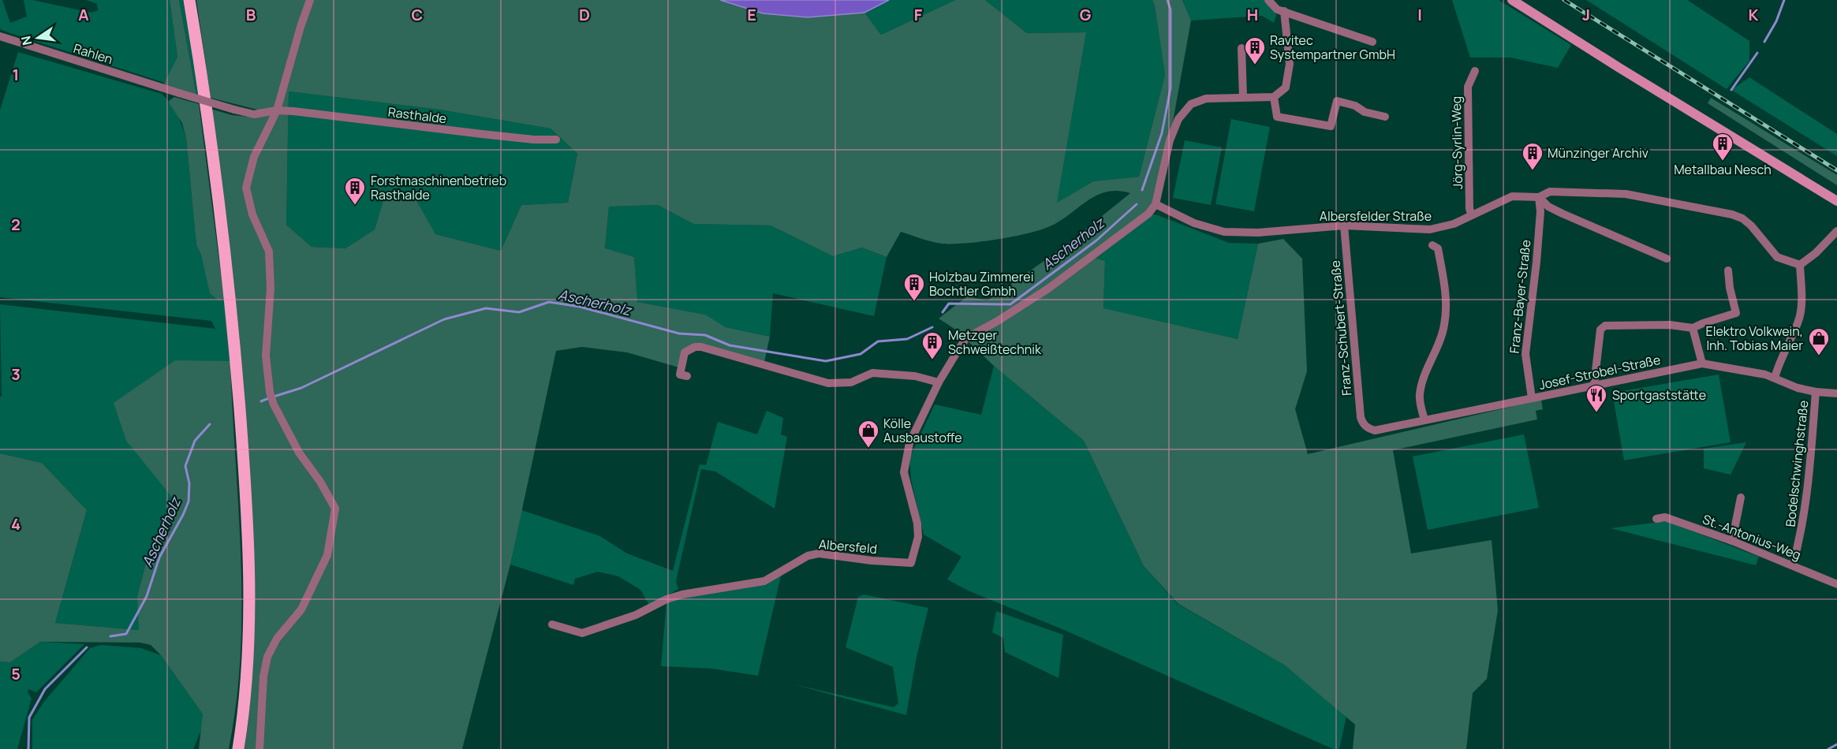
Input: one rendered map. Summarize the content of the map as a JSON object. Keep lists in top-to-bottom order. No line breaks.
{"streets":{"street":["Rahlen","Rasthalde","Jörg-Syrlin-Weg","Albersfelder Straße","Franz-Bayer-Straße","Franz-Schubert-Straße","Josef-Strobel-Straße","Bodelschwinghstraße","St.-Antonius-Weg","Albersfeld"]},"crossings":[["Rahlen","Rasthalde"],["Jörg-Syrlin-Weg","Albersfelder Straße"],["Albersfelder Straße","Franz-Bayer-Straße"],["Albersfelder Straße","Franz-Schubert-Straße"],["Albersfelder Straße","Albersfeld"],["Franz-Bayer-Straße","Josef-Strobel-Straße"],["Franz-Schubert-Straße","Josef-Strobel-Straße"],["Josef-Strobel-Straße","Bodelschwinghstraße"],["Bodelschwinghstraße","St.-Antonius-Weg"]],"water":["Ascherholz"],"places":{"building":["Ravitec Systempartner GmbH","Metallbau Nesch","Münzinger Archiv","Forstmaschinenbetrieb Rasthalde","Holzbau Zimmerei Bochtler Gmbh","Metzger Schweißtechnik"],"shop":["Elektro Volkwein, Inh. Tobias Maier","Kölle Ausbaustoffe"],"restaurant":["Sportgaststätte"]},"north":"left","grid":{"columns":["A","B","C","D","E","F","G","H","I","J","K"],"rows":["1","2","3","4","5"]}}
